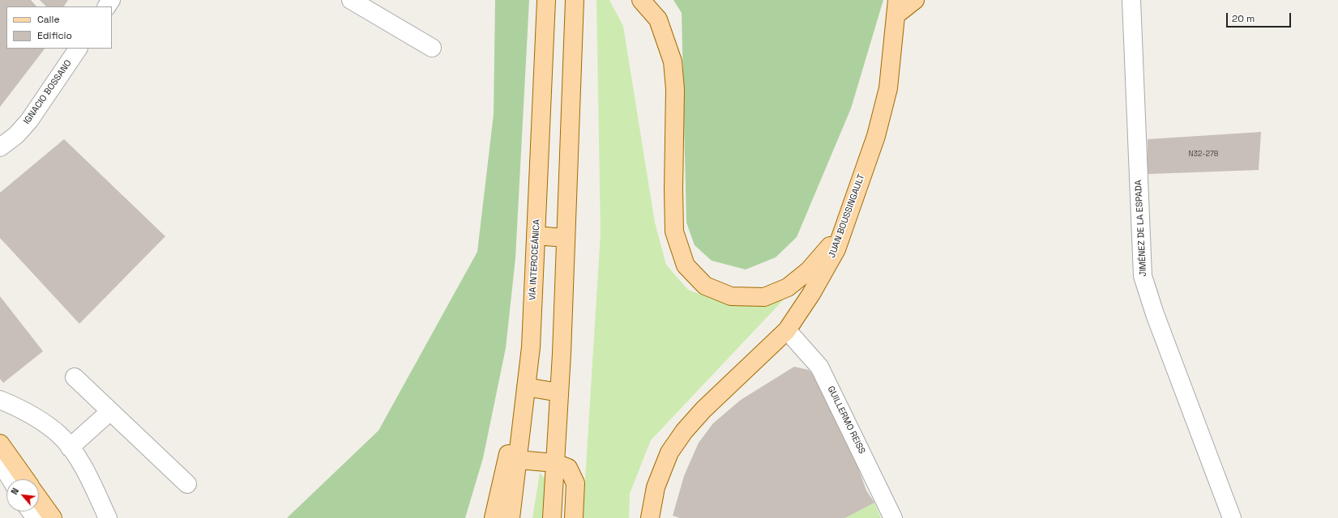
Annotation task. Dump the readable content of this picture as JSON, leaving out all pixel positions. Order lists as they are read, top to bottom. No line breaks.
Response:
{"streets":{"main road":["JUAN BOUSSINGAULT","VÍA INTEROCEÁNICA"],"street":["IGNACIO BOSSANO","JIMÉNEZ DE LA ESPADA","GUILLERMO REISS"]},"crossings":[["JUAN BOUSSINGAULT","GUILLERMO REISS"]],"house_numbers":["N32-278"],"legend":["Calle","Edificio"],"scale_bar":"20 m","north":"top left"}
